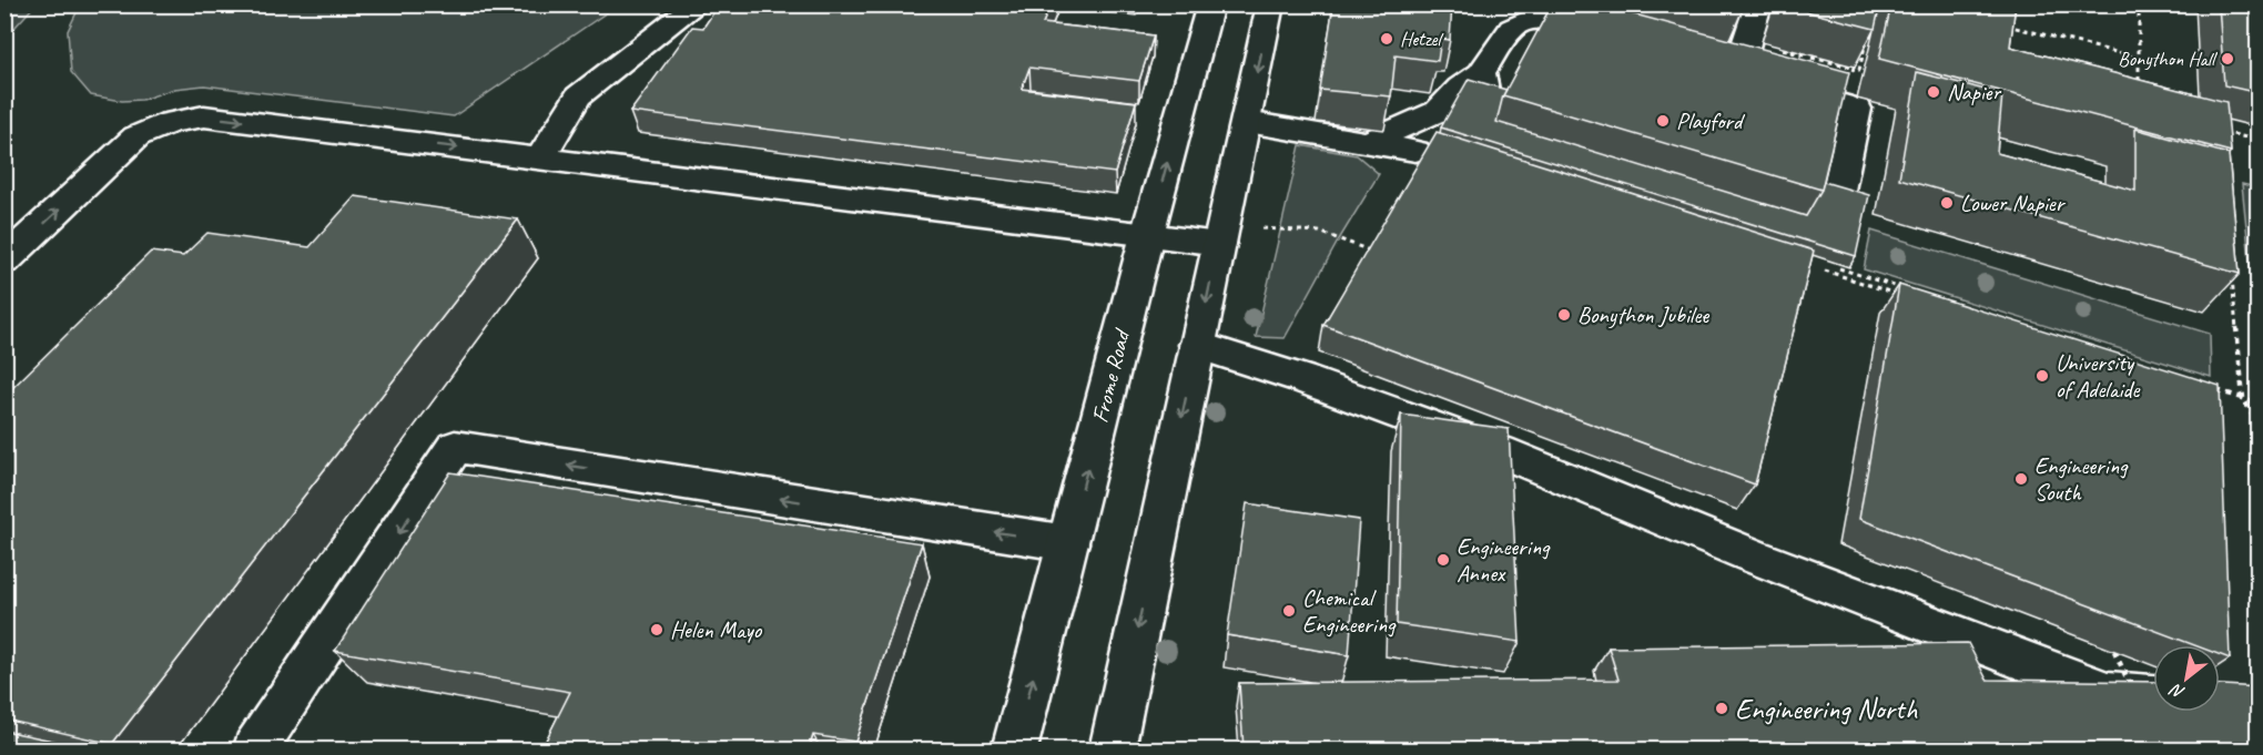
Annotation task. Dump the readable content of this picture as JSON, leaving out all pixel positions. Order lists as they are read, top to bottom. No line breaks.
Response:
{"streets":{"main road":["Frome Road"]},"places":["Hetzel","Bonython Hall","Napier","Playford","Lower Napier","Bonython Jubilee","University of Adelaide","Engineering South","Engineering Annex","Chemical Engineering","Helen Mayo","Engineering North"],"north":"bottom left"}
